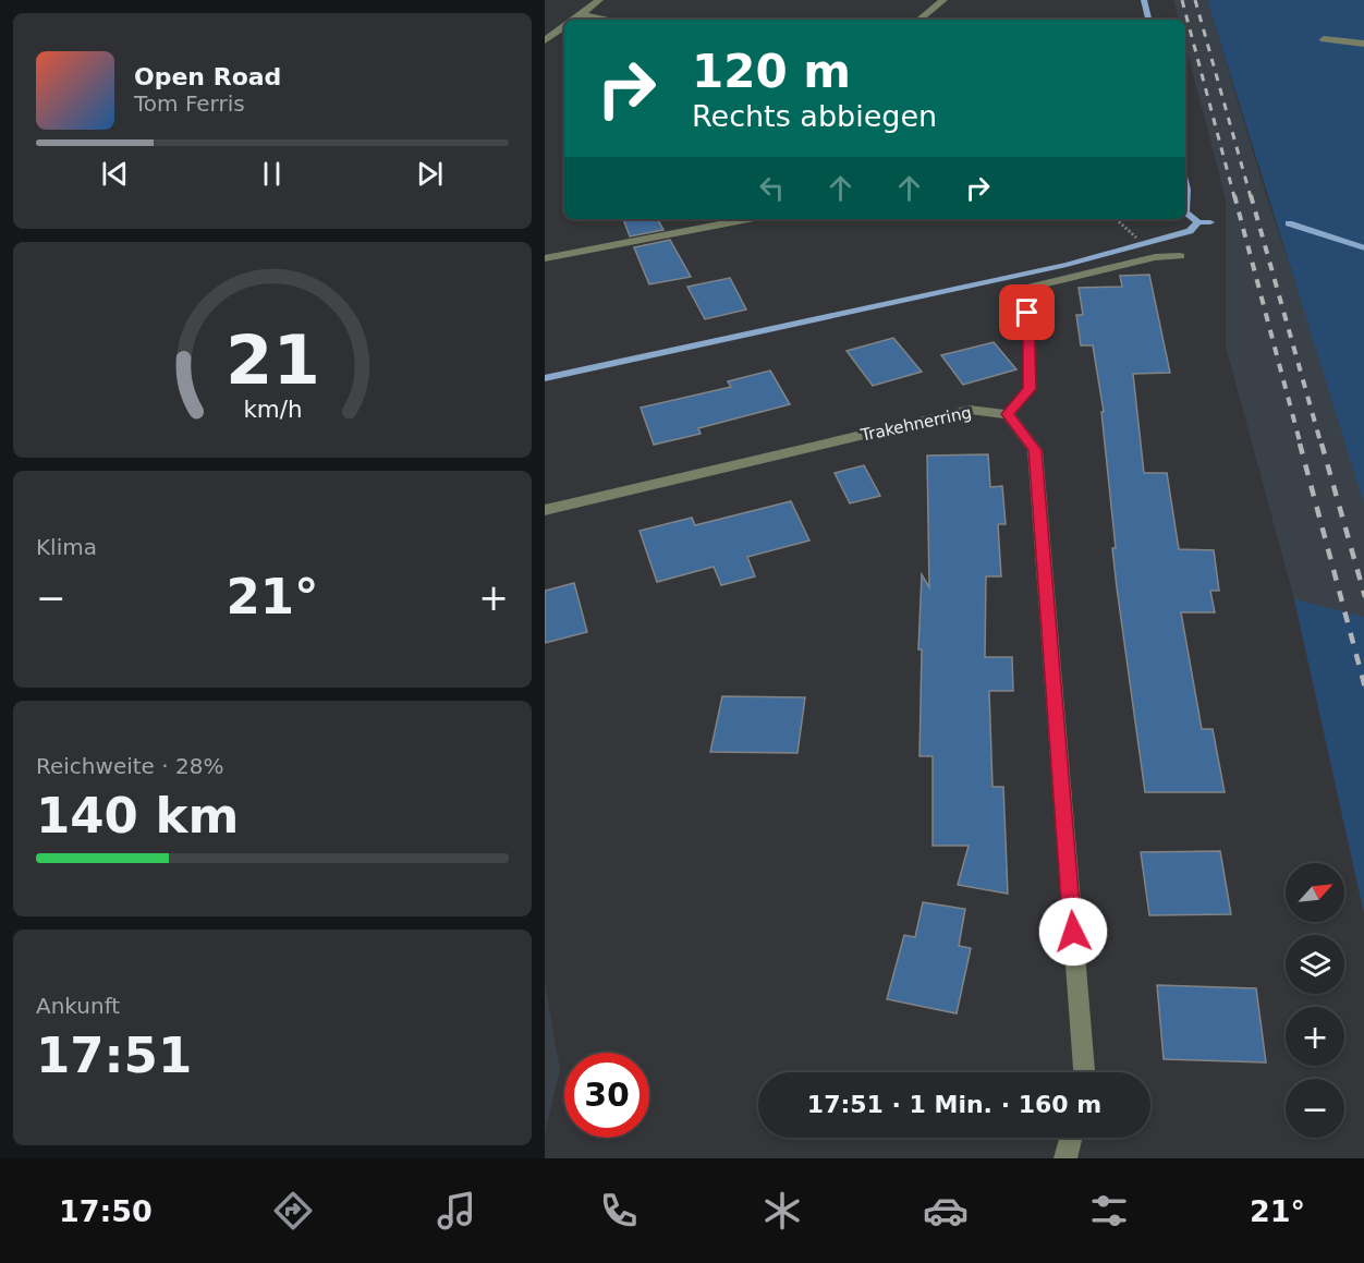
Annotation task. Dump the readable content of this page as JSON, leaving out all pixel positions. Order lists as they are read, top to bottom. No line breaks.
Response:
{"streets":{"street":["Trakehnerring"]},"north":"top right","page":{"turn":["120 m","Rechts abbiegen"],"song":["Open Road","Tom Ferris"],"tile":["Klima",["Reichweite · 28%","140 km"],["Ankunft","17:51"]],"heat":["−","21°","+"],"map_buttons":["+","−"],"limit":"30","trip":"17:51 · 1 Min. · 160 m","tabs":["17:50","21°"],"gauge":["21","km/h"]}}
